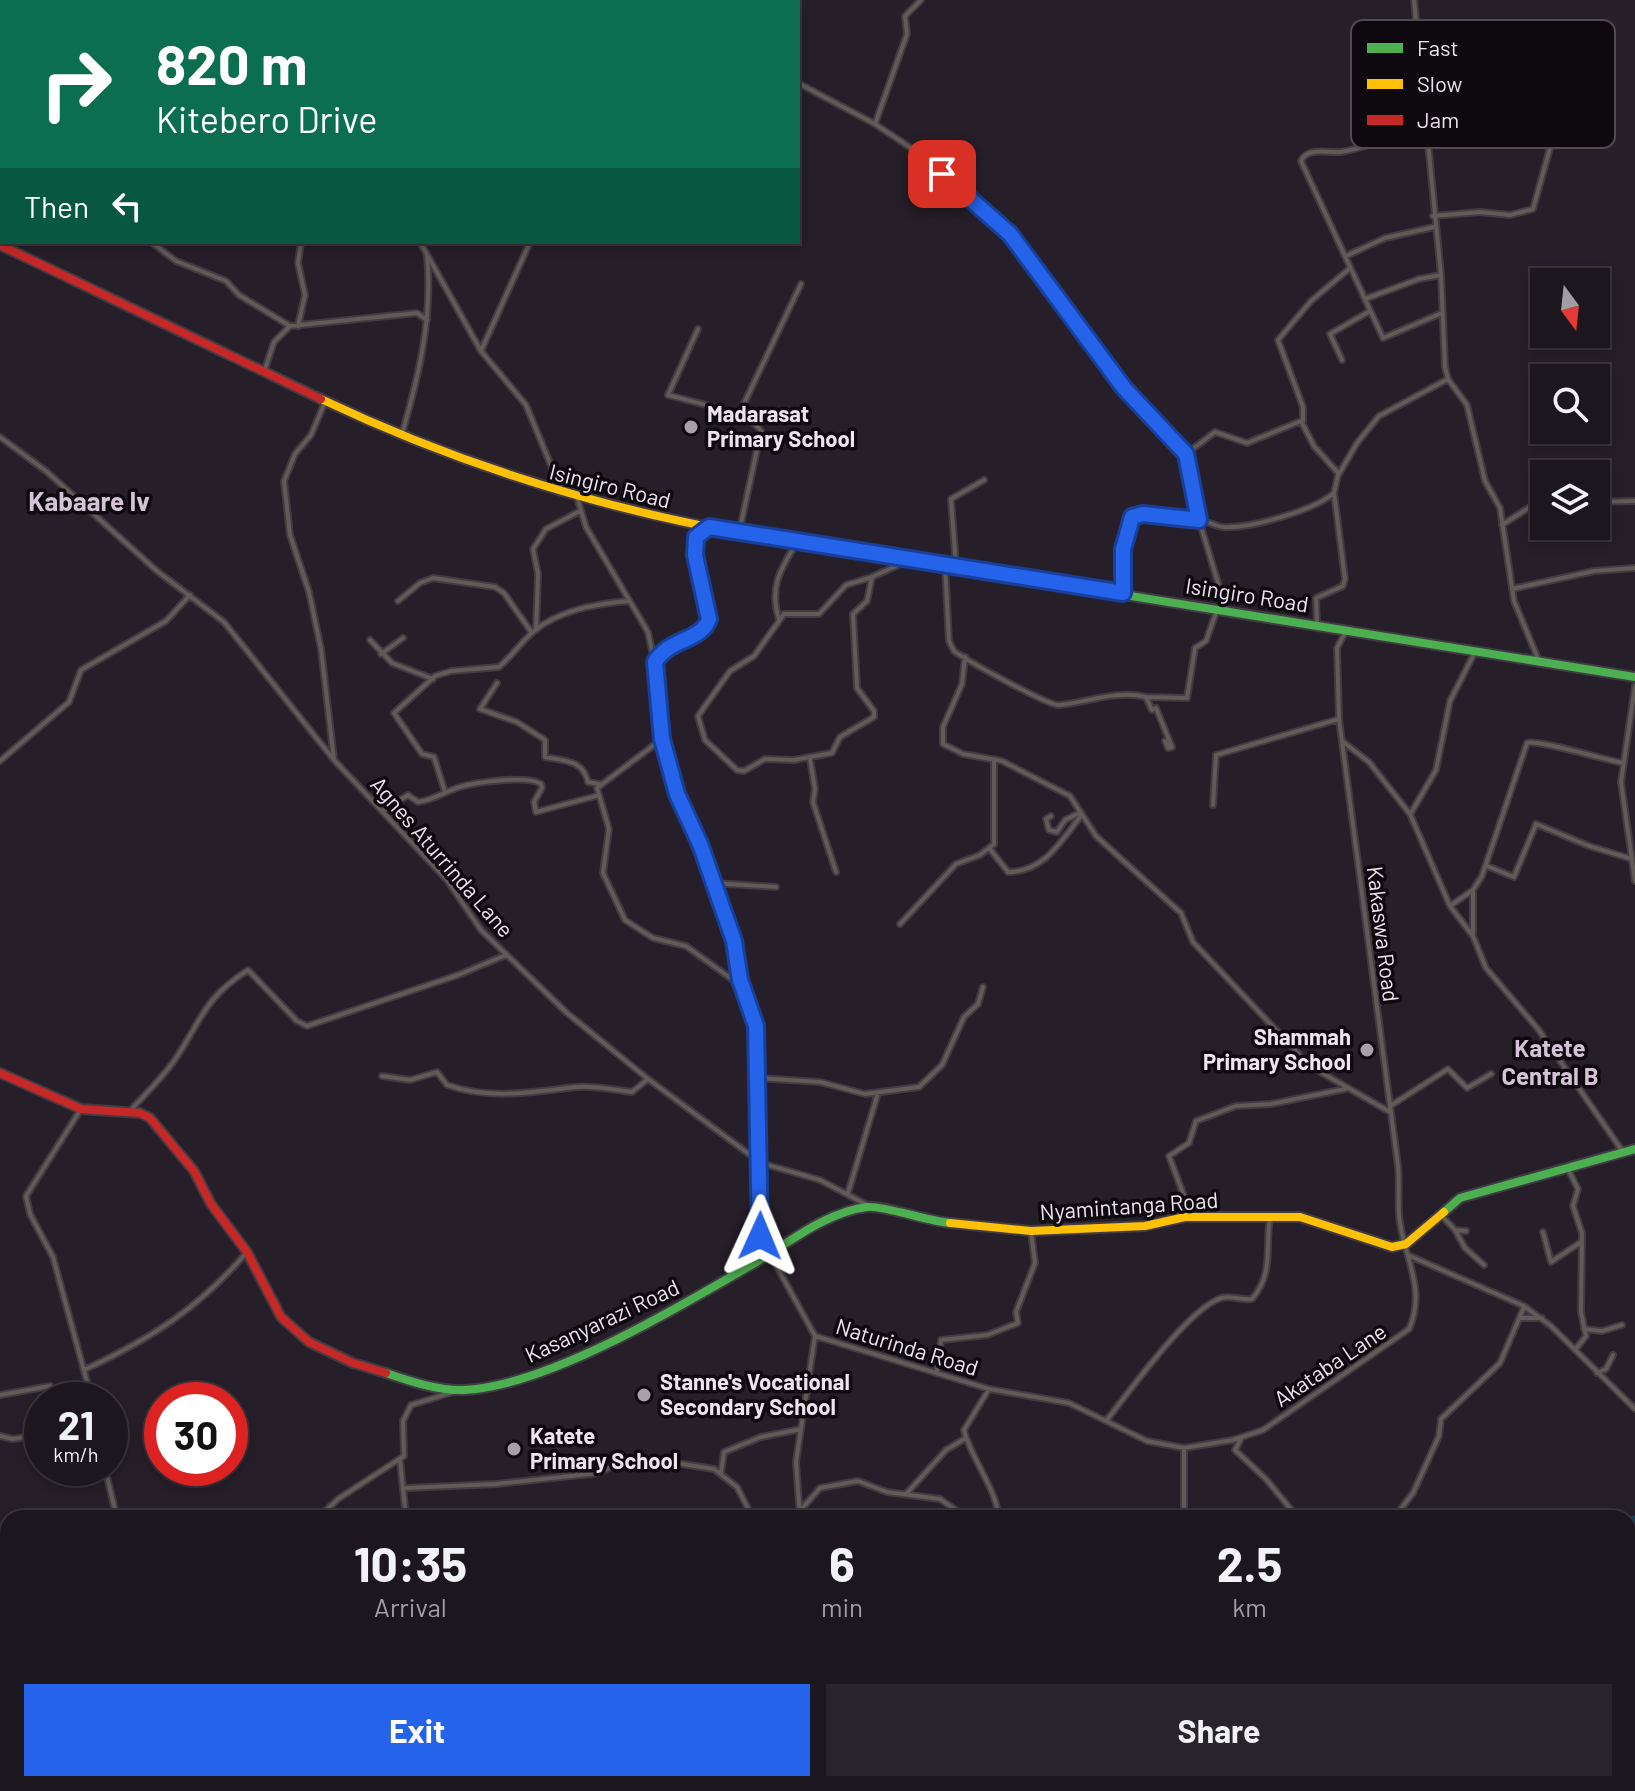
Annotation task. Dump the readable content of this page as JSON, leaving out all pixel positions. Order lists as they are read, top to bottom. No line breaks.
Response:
{"streets":{"street":["Isingiro Road","Agnes Aturrinda Lane","Kakaswa Road","Nyamintanga Road","Kasanyarazi Road","Naturinda Road","Akataba Lane"]},"crossings":[["Isingiro Road","Kakaswa Road"],["Agnes Aturrinda Lane","Nyamintanga Road"],["Kakaswa Road","Nyamintanga Road"],["Kakaswa Road","Akataba Lane"],["Nyamintanga Road","Akataba Lane"],["Naturinda Road","Akataba Lane"]],"districts":["Kabaare Iv","Katete Central B"],"places":["Madarasat Primary School","Shammah Primary School","Stanne's Vocational Secondary School","Katete Primary School"],"legend":["Fast","Slow","Jam"],"north":"bottom","page":{"turn":["820 m","Kitebero Drive"],"then":"Then","speed":"21 km/h","limit":"30","eta":["10:35","Arrival","6","min","2.5","km"],"buttons":["Exit","Share"]}}
